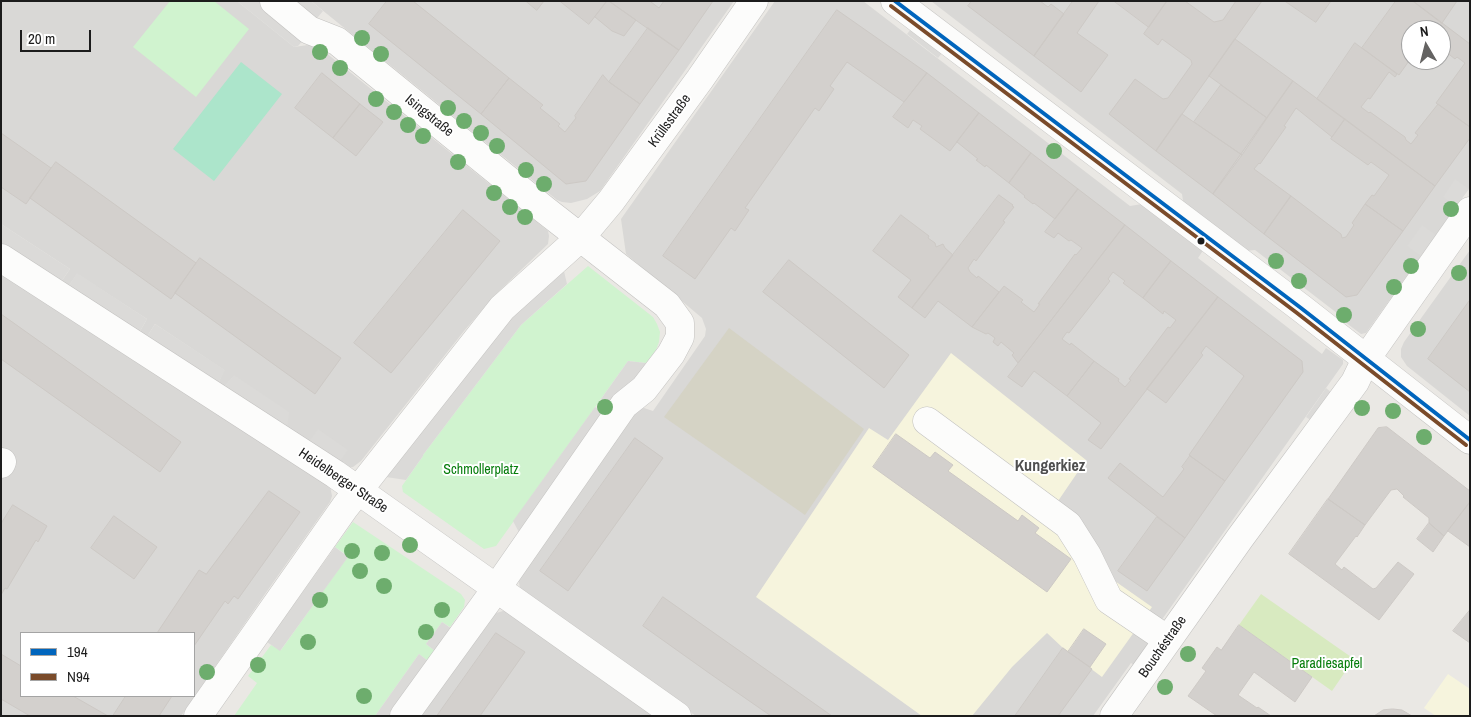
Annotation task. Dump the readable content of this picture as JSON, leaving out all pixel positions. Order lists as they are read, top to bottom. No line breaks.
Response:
{"streets":{"street":["Isingstraße","Krüllsstraße","Heidelberger Straße","Bouchéstraße"]},"crossings":[["Isingstraße","Krüllsstraße"]],"districts":["Kungerkiez"],"parks":["Schmollerplatz","Paradiesapfel"],"lines":["transit line 194","transit line N94"],"legend":["194","N94"],"scale_bar":"20 m","north":"top"}
